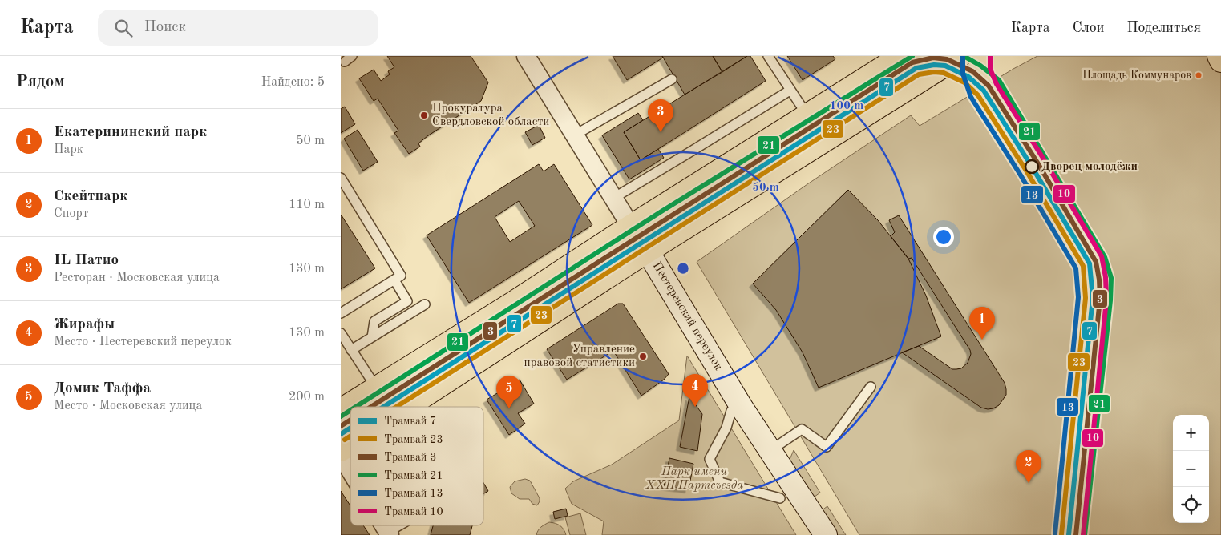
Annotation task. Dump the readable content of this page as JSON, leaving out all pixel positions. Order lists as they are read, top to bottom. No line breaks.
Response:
{"streets":{"main road":["Пестеревский переулок"]},"parks":["Парк имени XXII Партсъезда"],"places":["Площадь Коммунаров","Прокуратура Свердловской области","Дворец молодёжи","Управление правовой статистики"],"lines":["tram line 21","tram line 13","tram line 10","tram line 3","tram line 7","tram line 23"],"legend":["Трамвай 7","Трамвай 23","Трамвай 3","Трамвай 21","Трамвай 13","Трамвай 10"],"page":{"header":"Карта","search":"Поиск","nav":["Карта","Слои","Поделиться"],"heading":["Рядом","Найдено: 5"],"pins":["3","1","4","5","2"],"list":[{"mark":"1","name":"Екатерининский парк","note":"Парк","value":"50 m"},{"mark":"2","name":"Скейтпарк","note":"Спорт","value":"110 m"},{"mark":"3","name":"IL Патио","note":"Ресторан · Московская улица","value":"130 m"},{"mark":"4","name":"Жирафы","note":"Место · Пестеревский переулок","value":"130 m"},{"mark":"5","name":"Домик Таффа","note":"Место · Московская улица","value":"200 m"}],"map_buttons":["+","−"]},"rings":["100 m","50 m"]}
